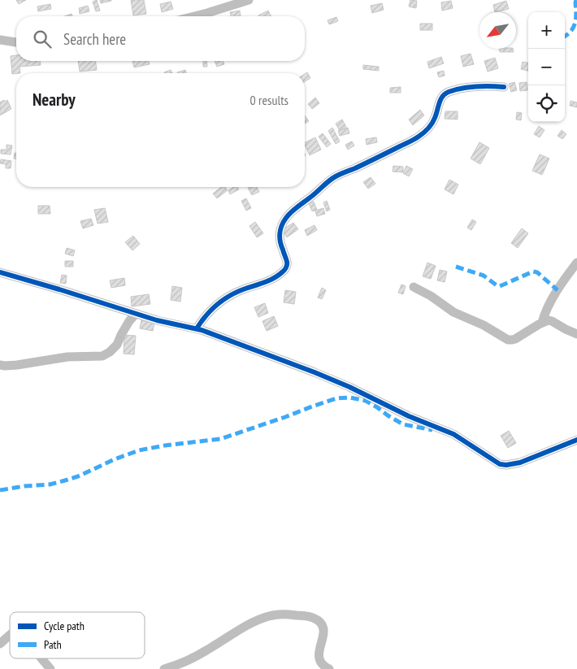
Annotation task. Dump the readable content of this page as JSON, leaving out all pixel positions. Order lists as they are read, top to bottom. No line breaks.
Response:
{"legend":["Cycle path","Path"],"north":"bottom left","page":{"map_buttons":["+","−"],"search":"Search here","heading":["Nearby","0 results"]}}
